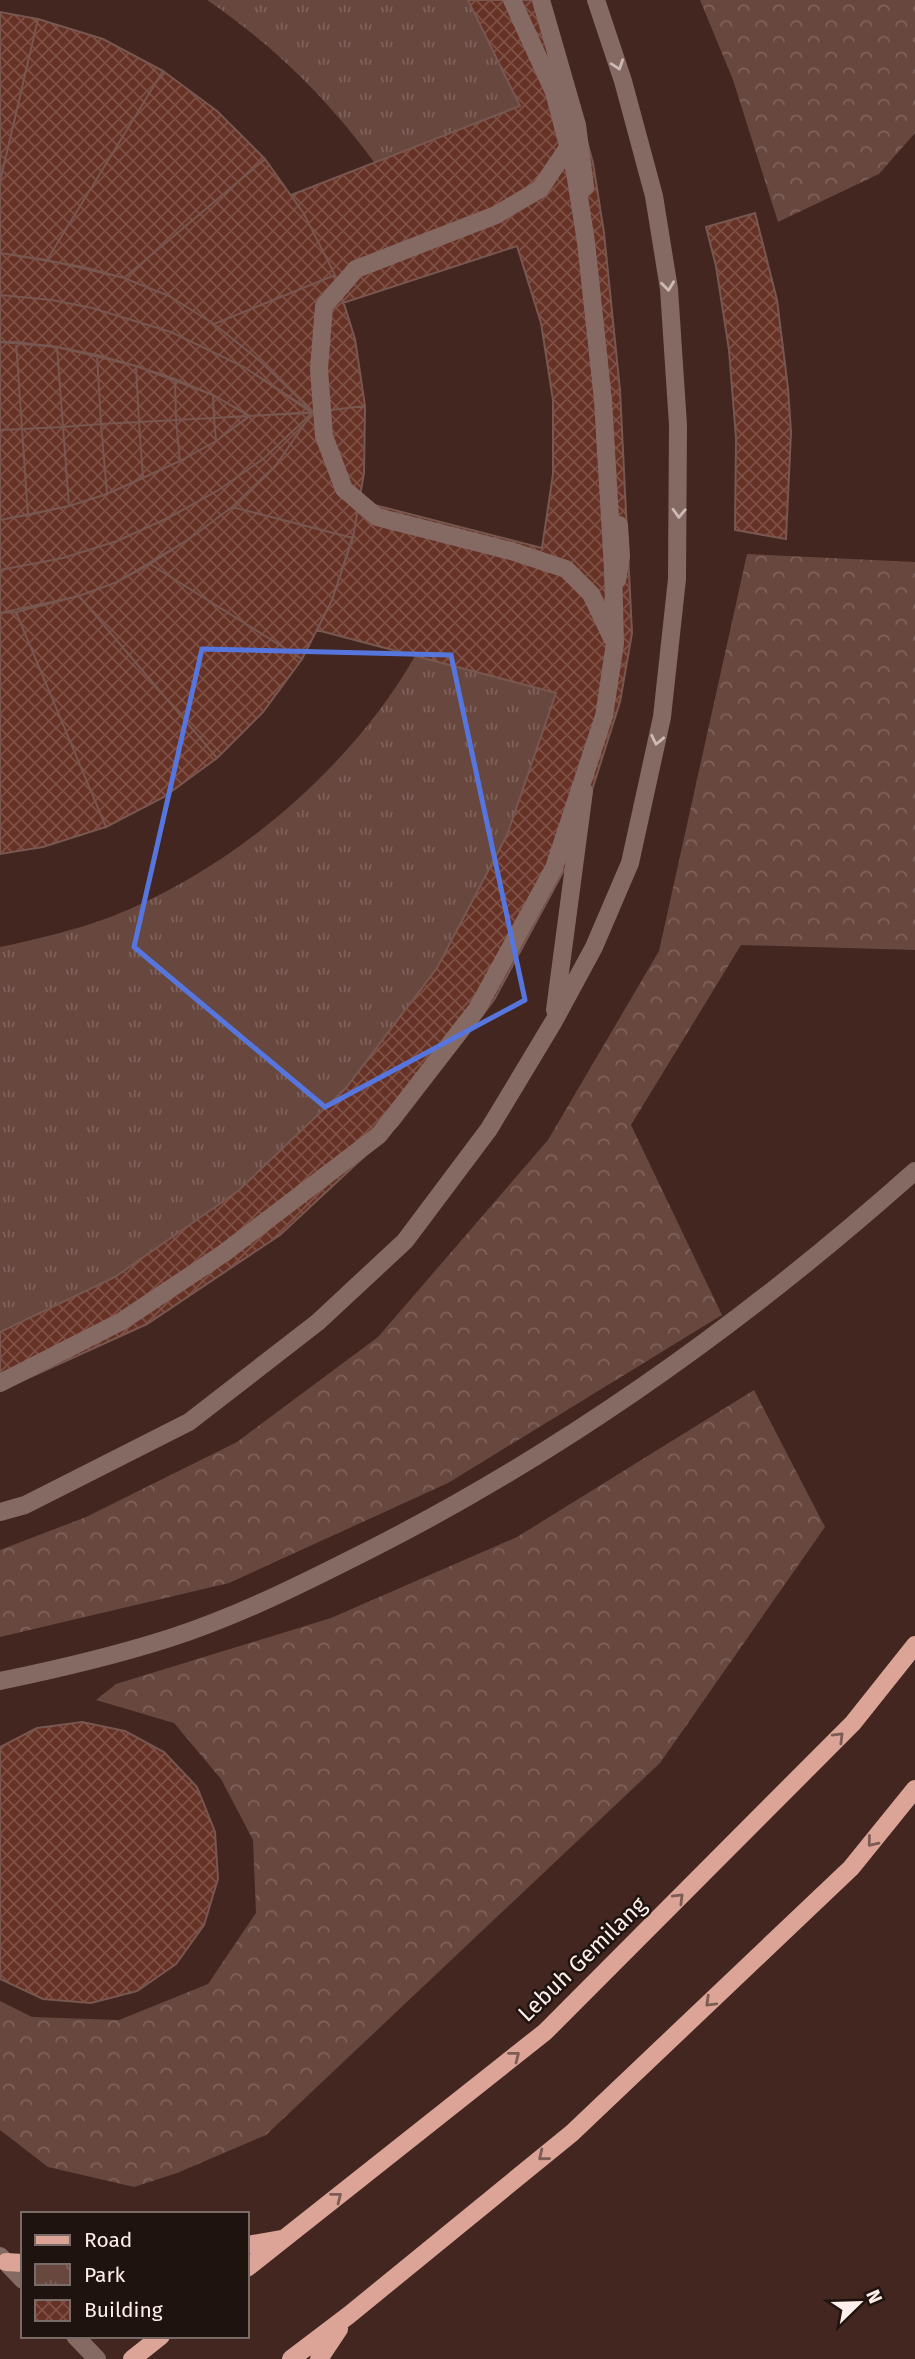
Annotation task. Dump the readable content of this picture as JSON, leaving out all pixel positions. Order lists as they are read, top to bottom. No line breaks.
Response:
{"streets":{"main road":["Lebuh Gemilang"]},"legend":["Road","Park","Building"],"north":"top right"}
